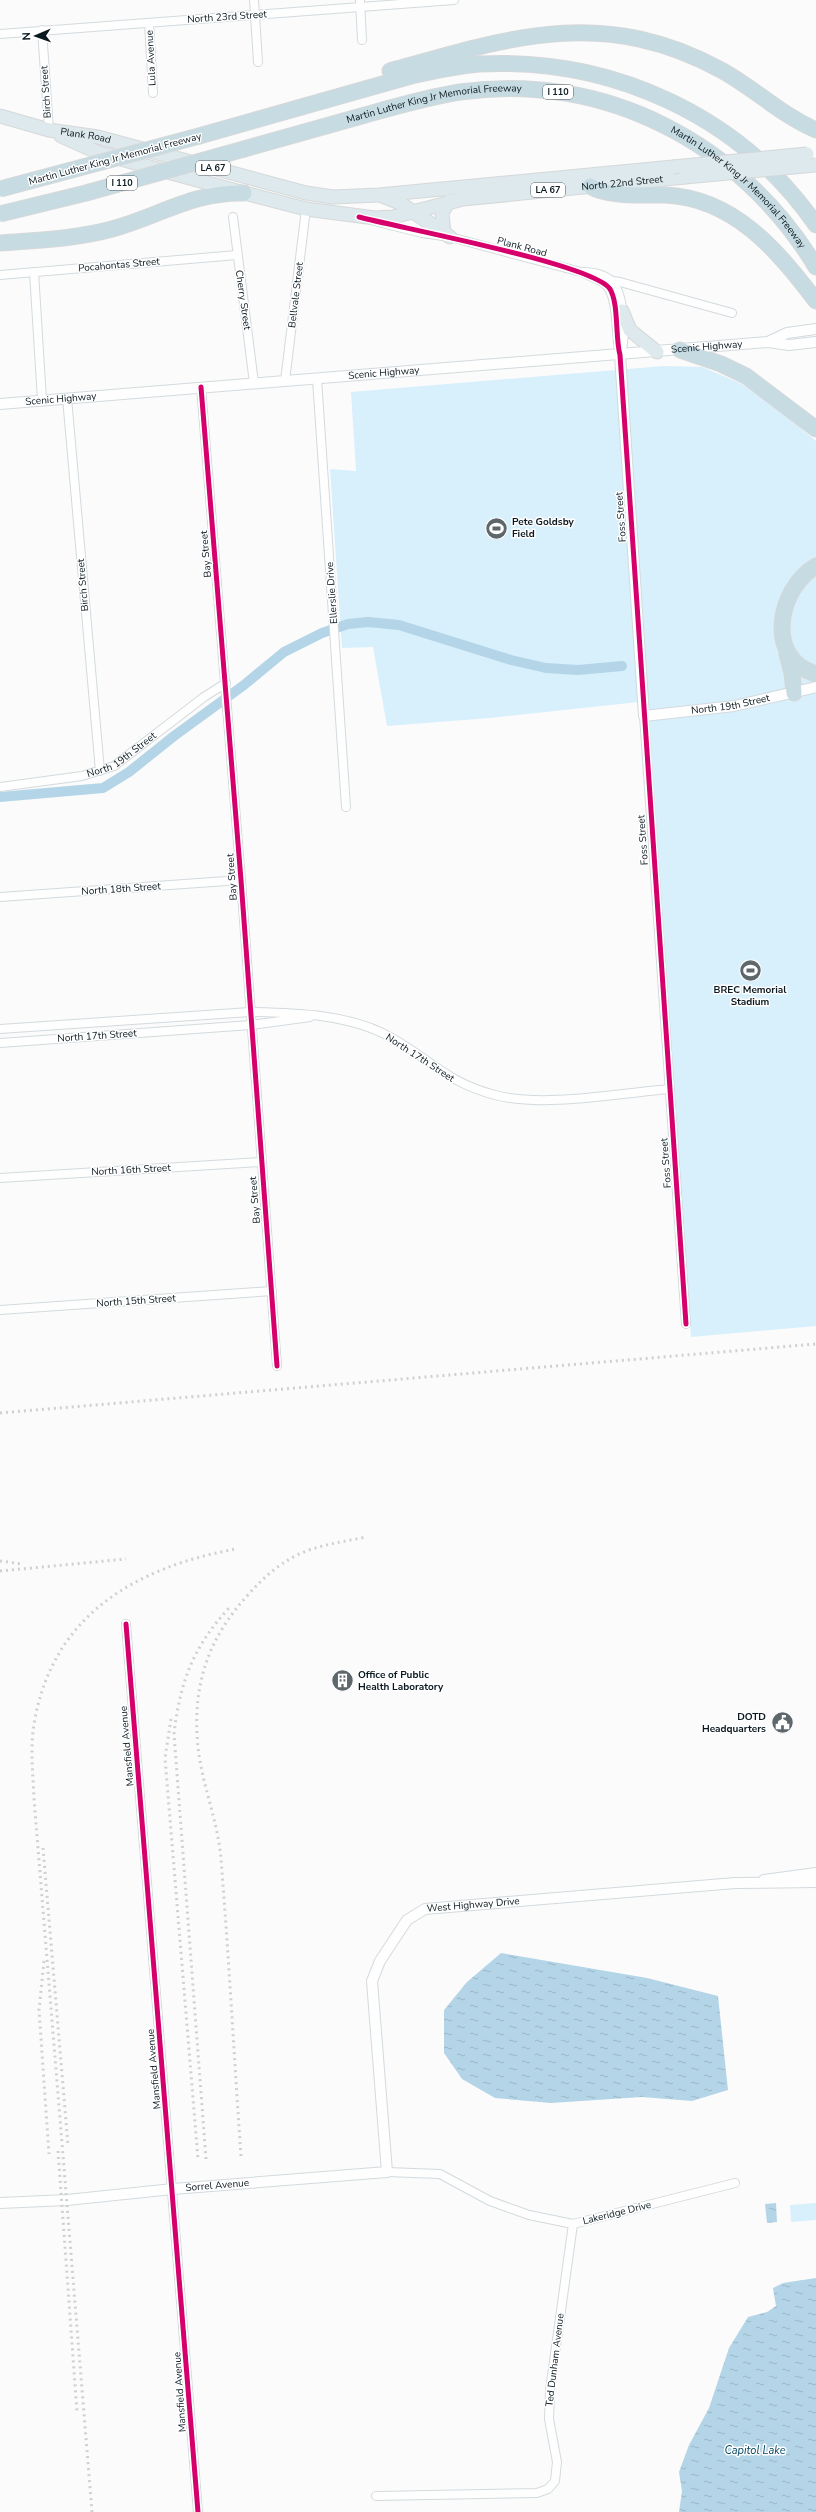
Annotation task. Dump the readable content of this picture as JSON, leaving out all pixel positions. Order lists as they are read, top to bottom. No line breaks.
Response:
{"streets":{"highway":["I 110","Martin Luther King Jr Memorial Freeway"],"main road":["Plank Road","LA 67","North 22nd Street"],"street":["North 23rd Street","Lula Avenue","Birch Street","Pocahontas Street","Bellvale Street","Cherry Street","Scenic Highway","Foss Street","Bay Street","Ellerslie Drive","North 19th Street","North 18th Street","North 17th Street","North 16th Street","North 15th Street","Mansfield Avenue","West Highway Drive","Sorrel Avenue","Lakeridge Drive","Ted Dunham Avenue"]},"crossings":[["North 23rd Street","Lula Avenue"],["North 23rd Street","Birch Street"],["Birch Street","Plank Road"],["Birch Street","Scenic Highway"],["Birch Street","North 19th Street"],["Plank Road","North 22nd Street"],["Plank Road","Bellvale Street"],["Plank Road","Scenic Highway"],["Plank Road","Foss Street"],["Pocahontas Street","Cherry Street"],["Bellvale Street","Scenic Highway"],["Cherry Street","Scenic Highway"],["Scenic Highway","Foss Street"],["Scenic Highway","Bay Street"],["Scenic Highway","Ellerslie Drive"],["Foss Street","North 19th Street"],["Foss Street","North 17th Street"],["Bay Street","North 19th Street"],["Bay Street","North 18th Street"],["Bay Street","North 17th Street"],["Bay Street","North 16th Street"],["Bay Street","North 15th Street"],["Mansfield Avenue","Sorrel Avenue"],["West Highway Drive","Sorrel Avenue"],["West Highway Drive","Lakeridge Drive"],["Sorrel Avenue","Lakeridge Drive"],["Lakeridge Drive","Ted Dunham Avenue"]],"water":["Capitol Lake"],"places":{"sports":["Pete Goldsby Field","BREC Memorial Stadium"],"building":["Office of Public Health Laboratory"],"public building":["DOTD Headquarters"]},"north":"left"}
